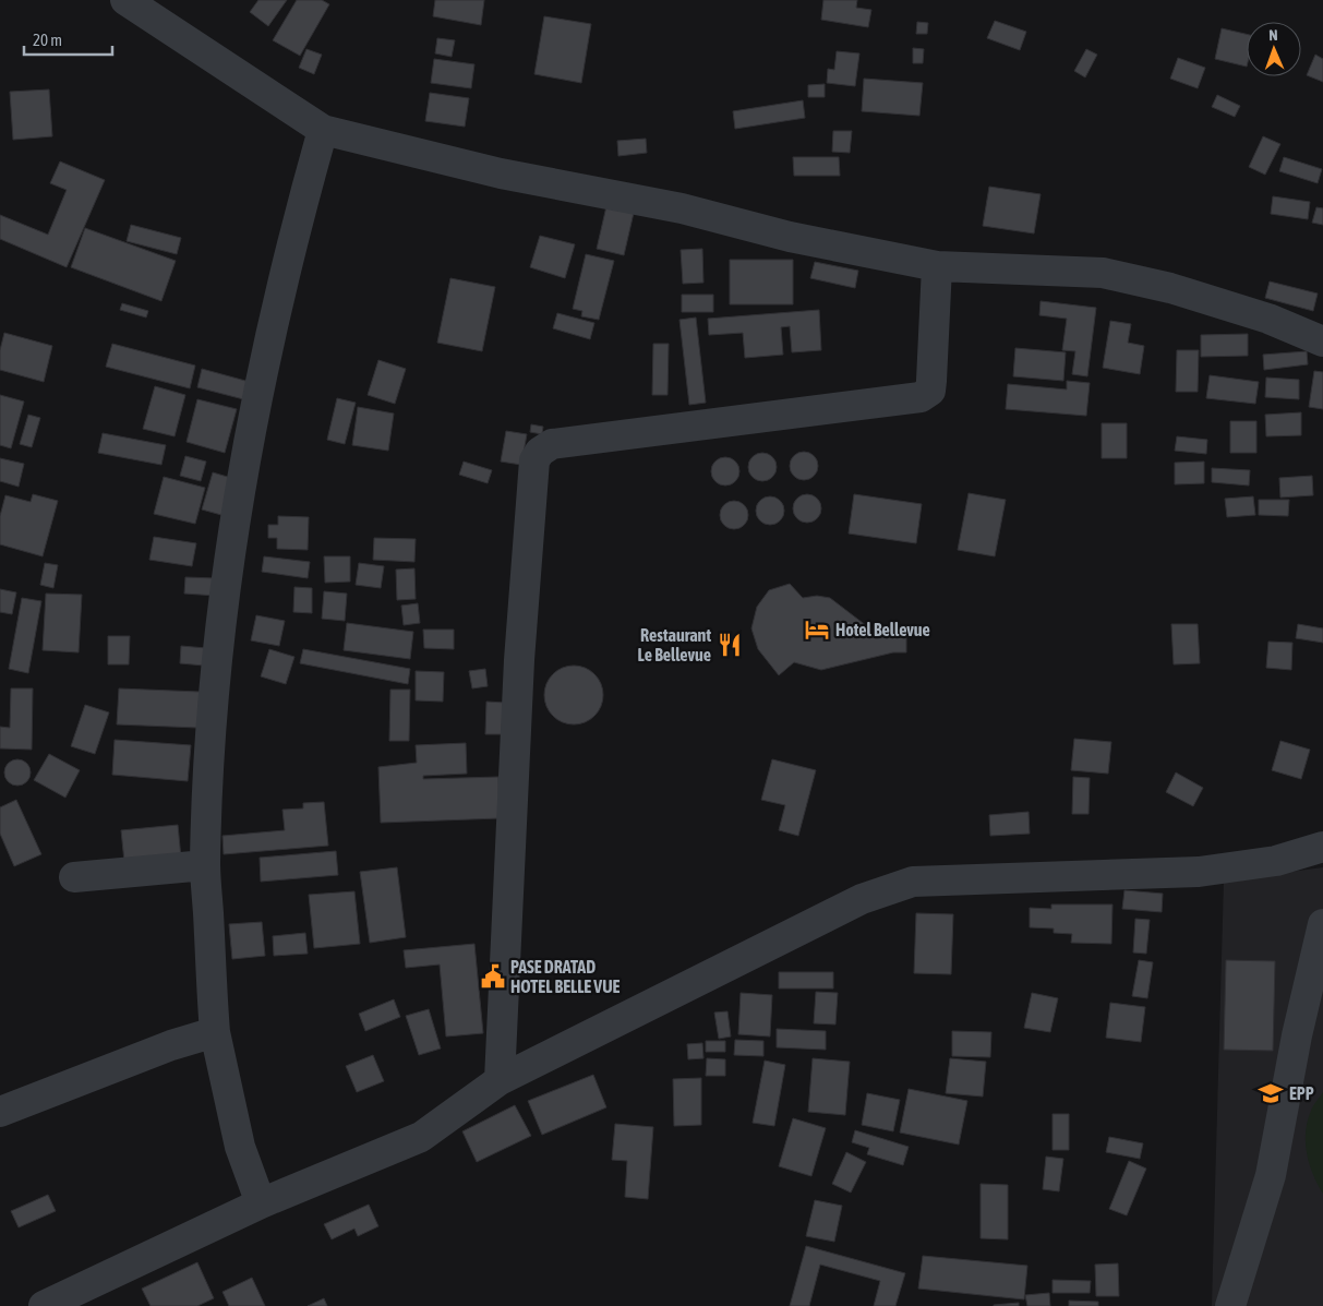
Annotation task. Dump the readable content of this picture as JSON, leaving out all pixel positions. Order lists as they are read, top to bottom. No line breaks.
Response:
{"places":{"hotel":["Hotel Bellevue"],"restaurant":["Restaurant Le Bellevue"],"public building":["PASE DRATAD HOTEL BELLE VUE"],"school or university":["EPP"]},"scale_bar":"20 m","north":"top"}
